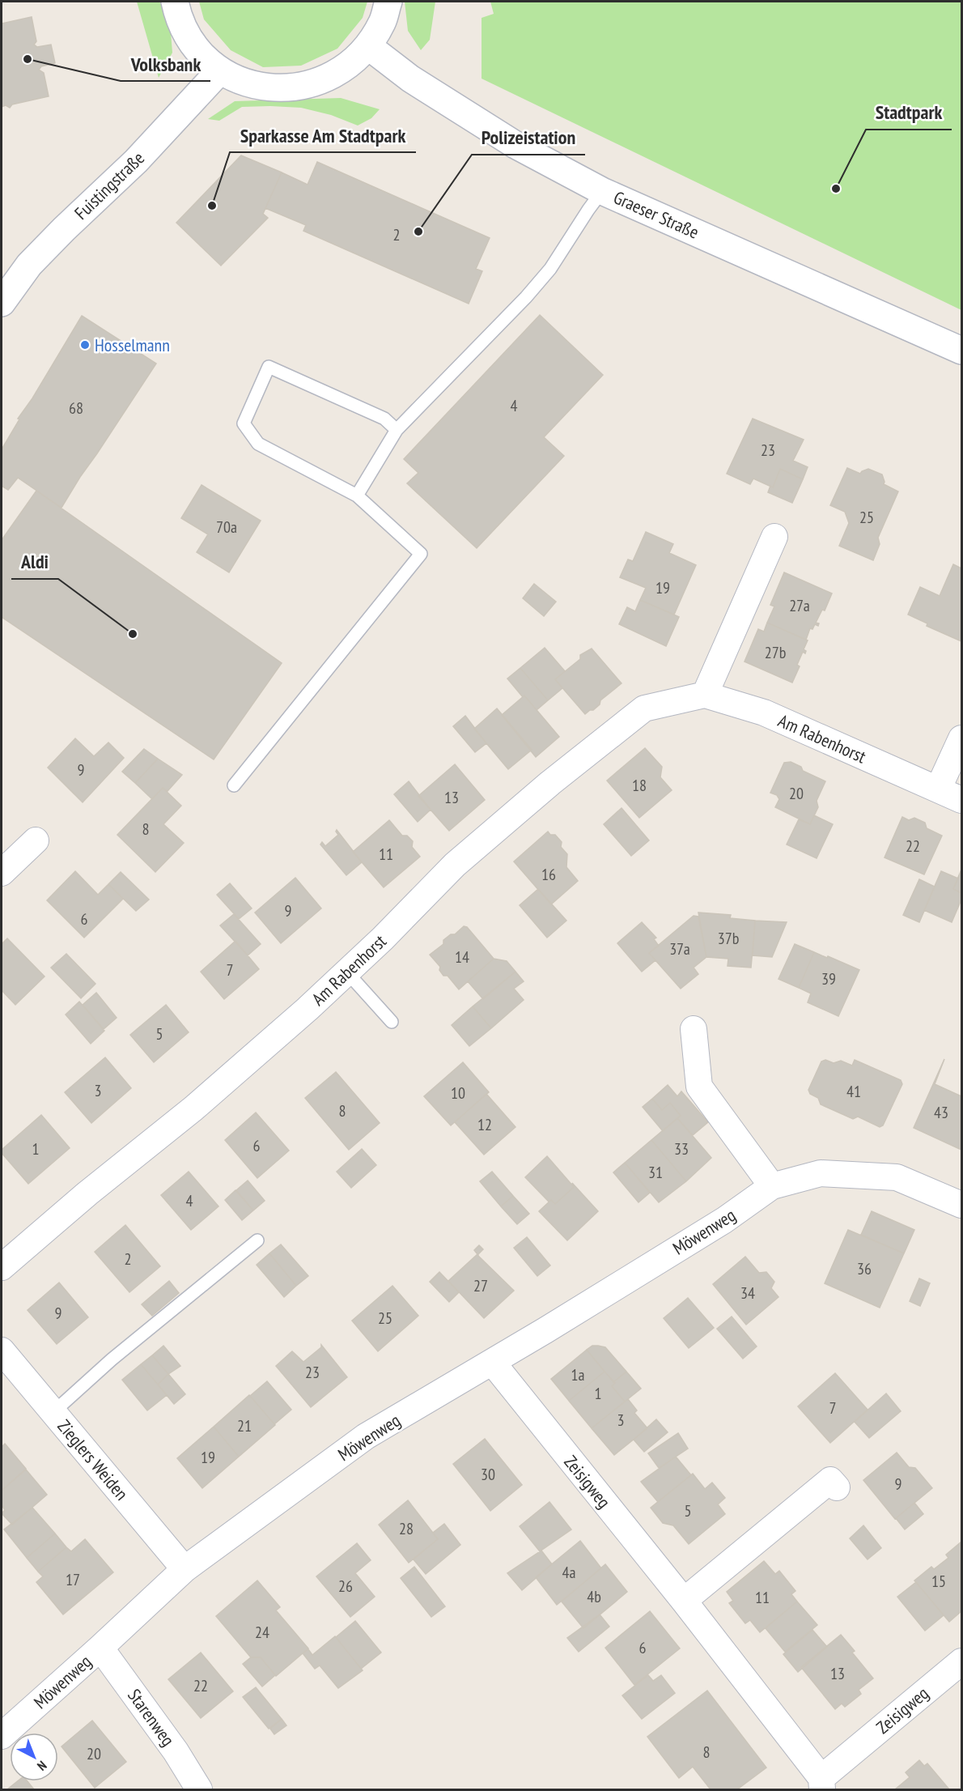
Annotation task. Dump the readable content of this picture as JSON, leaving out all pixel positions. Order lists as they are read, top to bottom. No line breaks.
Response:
{"streets":{"main road":["Fuistingstraße","Graeser Straße"],"street":["Am Rabenhorst","Möwenweg","Zieglers Weiden","Zeisigweg","Starenweg"]},"crossings":[["Möwenweg","Zieglers Weiden"],["Möwenweg","Zeisigweg"],["Möwenweg","Starenweg"]],"places":["Volksbank","Stadtpark","Sparkasse Am Stadtpark","Polizeistation","Hosselmann","Aldi"],"house_numbers":["2","4","68","23","25","70a","19","27a","27b","9","18","20","13","8","22","11","16","9","6","37b","37a","14","7","39","5","3","41","10","8","43","12","6","1","33","31","4","2","36","27","34","9","25","23","1a","1","7","3","21","19","30","9","5","28","4a","17","15","26","4b","11","24","6","13","22","8","20"],"north":"bottom right"}
